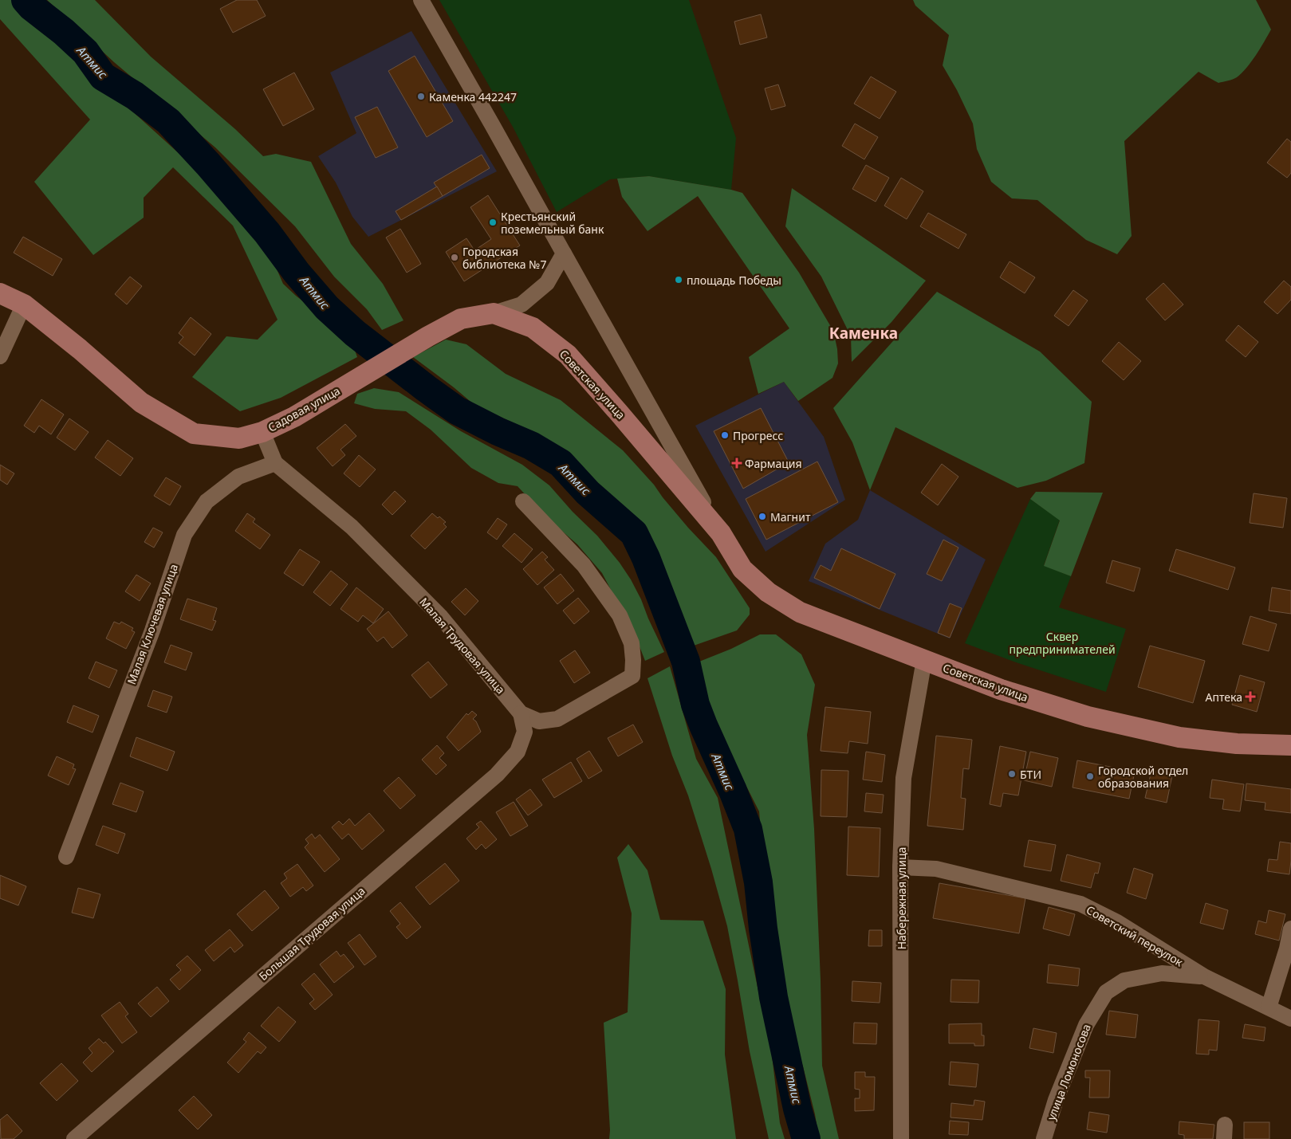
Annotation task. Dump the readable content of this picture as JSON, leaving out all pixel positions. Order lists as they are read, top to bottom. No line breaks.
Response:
{"streets":{"main road":["Советская улица","Садовая улица"],"street":["Малая Ключевая улица","Малая Трудовая улица","Набережная улица","Большая Трудовая улица","Советский переулок","улица Ломоносова"]},"crossings":[["Советская улица","Садовая улица"],["Советская улица","Набережная улица"],["Малая Ключевая улица","Малая Трудовая улица"],["Малая Трудовая улица","Большая Трудовая улица"],["Набережная улица","Советский переулок"],["Советский переулок","улица Ломоносова"]],"districts":["Каменка"],"water":["Атмис"],"parks":["Сквер предпринимателей"],"places":{"other":["Каменка 442247","Крестьянский поземельный банк","Городская библиотека №7","площадь Победы","Прогресс","Магнит","БТИ","Городской отдел образования"],"health":["Фармация","Аптека"]}}
